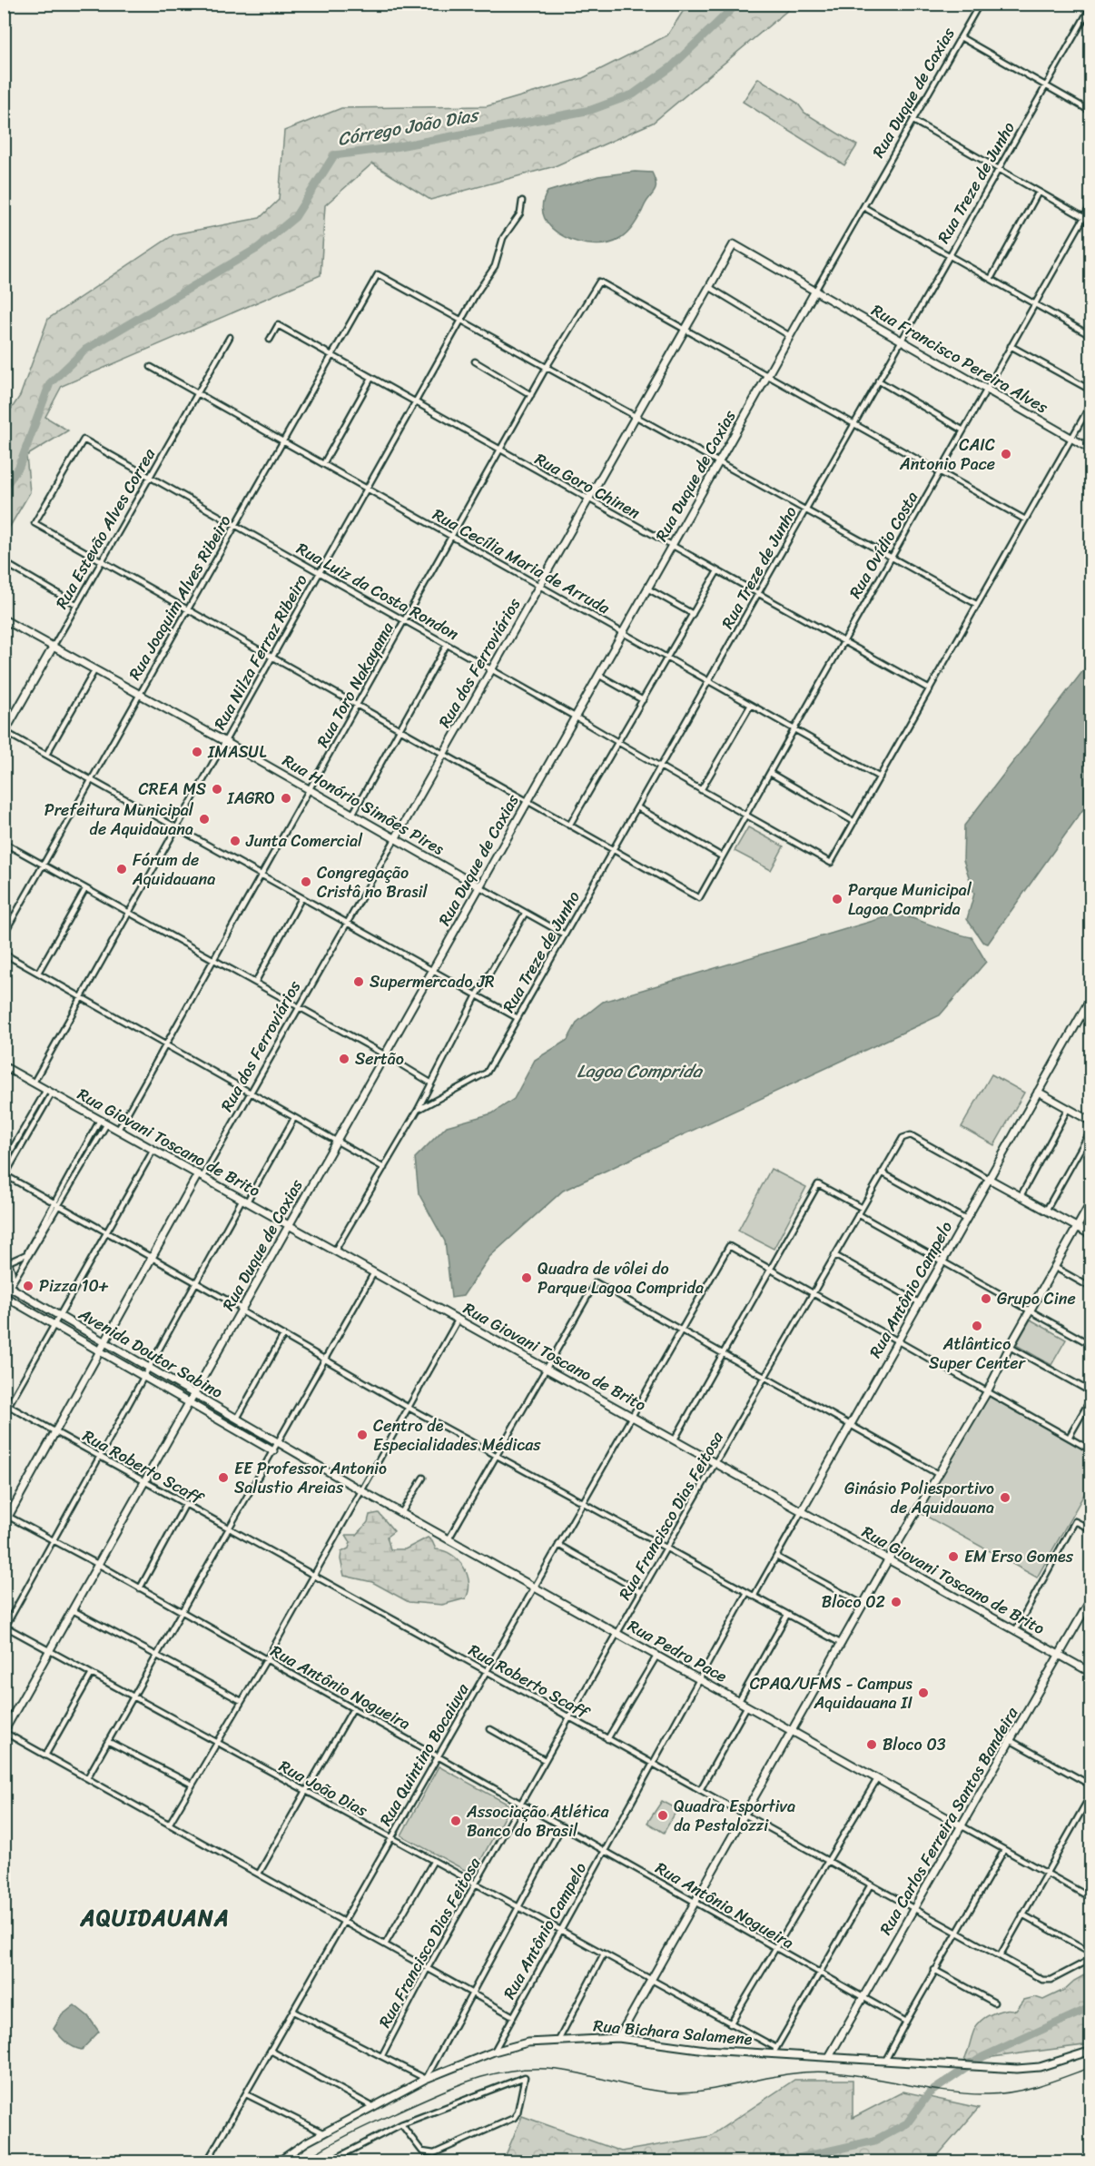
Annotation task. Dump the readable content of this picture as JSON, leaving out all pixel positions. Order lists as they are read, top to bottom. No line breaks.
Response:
{"streets":{"main road":["Rua Duque de Caxias","Rua Francisco Pereira Alves","Rua Estevão Alves Correa","Rua dos Ferroviários","Rua Honório Simões Pires","Rua Giovani Toscano de Brito","Rua Antônio Campelo","Avenida Doutor Sabino","Rua Pedro Pace","Rua Carlos Ferreira Santos Bandeira","Rua Bichara Salamene"],"street":["Rua Treze de Junho","Rua Goro Chinen","Rua Ovídio Costa","Rua Cecília Maria de Arruda","Rua Luiz da Costa Rondon","Rua Joaquim Alves Ribeiro","Rua Nilza Ferraz Ribeiro","Rua Toro Nakayama","Rua Roberto Scaff","Rua Francisco Dias Feitosa","Rua Antônio Nogueira","Rua Quintino Bocaiuva","Rua João Dias"]},"crossings":[["Rua Duque de Caxias","Rua Francisco Pereira Alves"],["Rua Duque de Caxias","Rua Goro Chinen"],["Rua Duque de Caxias","Rua Cecília Maria de Arruda"],["Rua Duque de Caxias","Rua Luiz da Costa Rondon"],["Rua Duque de Caxias","Rua dos Ferroviários"],["Rua Duque de Caxias","Rua Honório Simões Pires"],["Rua Duque de Caxias","Rua Giovani Toscano de Brito"],["Rua Duque de Caxias","Avenida Doutor Sabino"],["Rua Duque de Caxias","Rua Roberto Scaff"],["Rua Duque de Caxias","Rua Antônio Nogueira"],["Rua Duque de Caxias","Rua João Dias"],["Rua Treze de Junho","Rua Francisco Pereira Alves"],["Rua Treze de Junho","Rua Goro Chinen"],["Rua Treze de Junho","Rua Ovídio Costa"],["Rua Treze de Junho","Rua Cecília Maria de Arruda"],["Rua Treze de Junho","Rua Luiz da Costa Rondon"],["Rua Treze de Junho","Rua Honório Simões Pires"],["Rua Francisco Pereira Alves","Rua Ovídio Costa"],["Rua Francisco Pereira Alves","Rua dos Ferroviários"],["Rua Goro Chinen","Rua Ovídio Costa"],["Rua Goro Chinen","Rua Joaquim Alves Ribeiro"],["Rua Goro Chinen","Rua Nilza Ferraz Ribeiro"],["Rua Goro Chinen","Rua dos Ferroviários"],["Rua Goro Chinen","Rua Toro Nakayama"],["Rua Estevão Alves Correa","Rua Cecília Maria de Arruda"],["Rua Estevão Alves Correa","Rua Luiz da Costa Rondon"],["Rua Estevão Alves Correa","Rua Honório Simões Pires"],["Rua Ovídio Costa","Rua Cecília Maria de Arruda"],["Rua Ovídio Costa","Rua Luiz da Costa Rondon"],["Rua Cecília Maria de Arruda","Rua Joaquim Alves Ribeiro"],["Rua Cecília Maria de Arruda","Rua Nilza Ferraz Ribeiro"],["Rua Cecília Maria de Arruda","Rua dos Ferroviários"],["Rua Cecília Maria de Arruda","Rua Toro Nakayama"],["Rua Luiz da Costa Rondon","Rua Joaquim Alves Ribeiro"],["Rua Luiz da Costa Rondon","Rua Nilza Ferraz Ribeiro"],["Rua Luiz da Costa Rondon","Rua dos Ferroviários"],["Rua Luiz da Costa Rondon","Rua Toro Nakayama"],["Rua Joaquim Alves Ribeiro","Rua Nilza Ferraz Ribeiro"],["Rua Joaquim Alves Ribeiro","Rua Honório Simões Pires"],["Rua Nilza Ferraz Ribeiro","Rua Honório Simões Pires"],["Rua Nilza Ferraz Ribeiro","Rua Giovani Toscano de Brito"],["Rua dos Ferroviários","Rua Toro Nakayama"],["Rua dos Ferroviários","Rua Honório Simões Pires"],["Rua dos Ferroviários","Rua Giovani Toscano de Brito"],["Rua dos Ferroviários","Avenida Doutor Sabino"],["Rua dos Ferroviários","Rua Roberto Scaff"],["Rua dos Ferroviários","Rua Antônio Nogueira"],["Rua Toro Nakayama","Rua Honório Simões Pires"],["Rua Toro Nakayama","Rua Giovani Toscano de Brito"],["Rua Giovani Toscano de Brito","Rua Antônio Campelo"],["Rua Giovani Toscano de Brito","Rua Francisco Dias Feitosa"],["Rua Giovani Toscano de Brito","Rua Quintino Bocaiuva"],["Rua Giovani Toscano de Brito","Rua Carlos Ferreira Santos Bandeira"],["Rua Antônio Campelo","Rua Roberto Scaff"],["Rua Antônio Campelo","Rua Francisco Dias Feitosa"],["Rua Antônio Campelo","Rua Pedro Pace"],["Rua Antônio Campelo","Rua Antônio Nogueira"],["Rua Antônio Campelo","Rua João Dias"],["Rua Antônio Campelo","Rua Bichara Salamene"],["Avenida Doutor Sabino","Rua Pedro Pace"],["Rua Roberto Scaff","Rua Francisco Dias Feitosa"],["Rua Roberto Scaff","Rua Quintino Bocaiuva"],["Rua Roberto Scaff","Rua Carlos Ferreira Santos Bandeira"],["Rua Francisco Dias Feitosa","Rua Pedro Pace"],["Rua Francisco Dias Feitosa","Rua Antônio Nogueira"],["Rua Francisco Dias Feitosa","Rua João Dias"],["Rua Pedro Pace","Rua Quintino Bocaiuva"],["Rua Pedro Pace","Rua Carlos Ferreira Santos Bandeira"],["Rua Antônio Nogueira","Rua Quintino Bocaiuva"],["Rua Antônio Nogueira","Rua Carlos Ferreira Santos Bandeira"],["Rua Quintino Bocaiuva","Rua João Dias"],["Rua João Dias","Rua Bichara Salamene"],["Rua Carlos Ferreira Santos Bandeira","Rua Bichara Salamene"]],"districts":["AQUIDAUANA"],"water":["Córrego João Dias","Lagoa Comprida"],"places":["CAIC Antonio Pace","IMASUL","CREA MS","IAGRO","Prefeitura Municipal de Aquidauana","Junta Comercial","Fórum de Aquidauana","Congregação Cristâ no Brasil","Parque Municipal Lagoa Comprida","Supermercado JR","Sertão","Quadra de vôlei do Parque Lagoa Comprida","Pizza 10+","Grupo Cine","Atlântico Super Center","Centro de Especialidades Médicas","EE Professor Antonio Salustio Areias","Ginásio Poliesportivo de Aquidauana","EM Erso Gomes","Bloco 02","CPAQ/UFMS - Campus Aquidauana II","Bloco 03","Quadra Esportiva da Pestalozzi","Associação Atlética Banco do Brasil"]}
